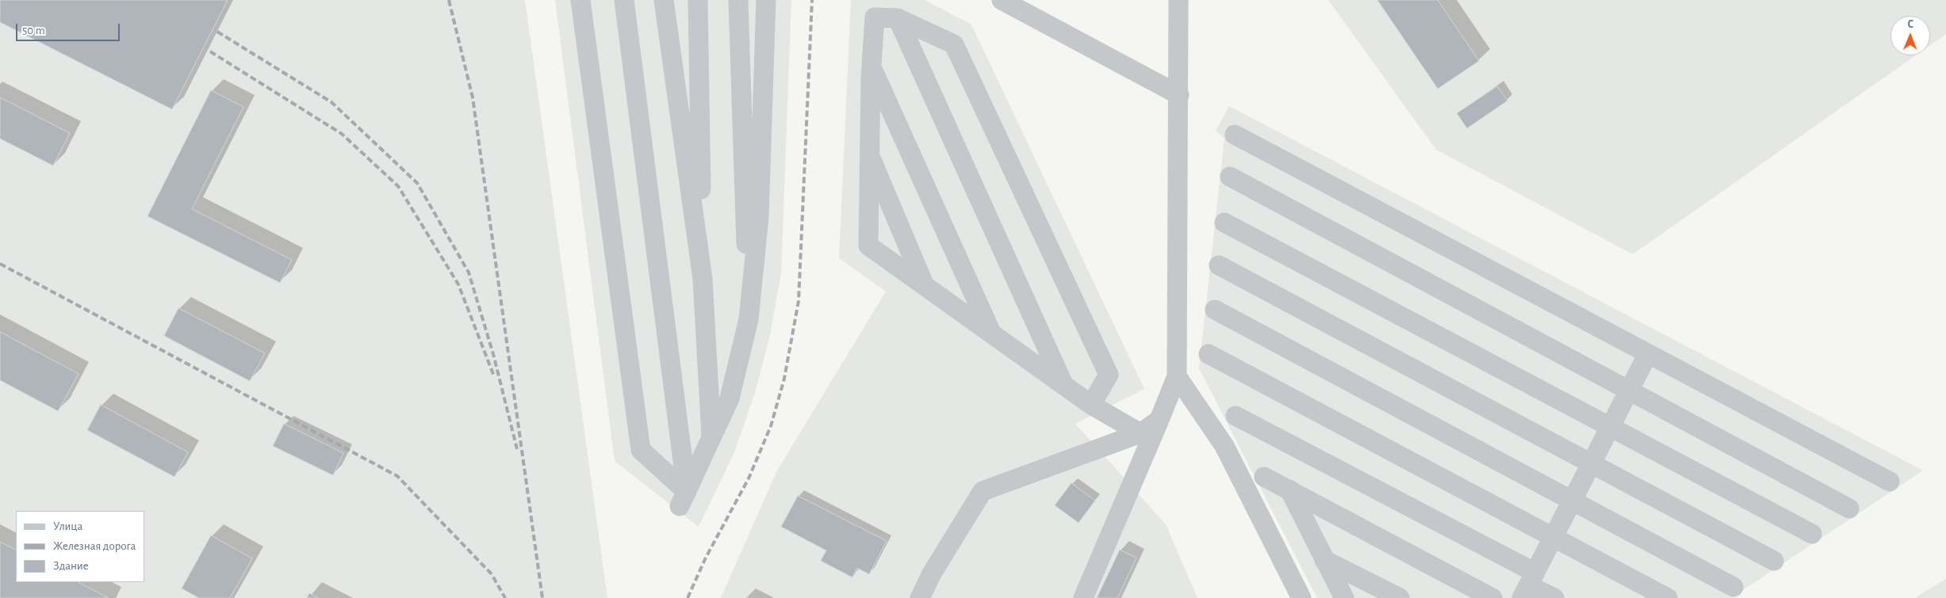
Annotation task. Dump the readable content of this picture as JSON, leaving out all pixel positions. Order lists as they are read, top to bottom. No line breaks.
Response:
{"legend":["Улица","Железная дорога","Здание"],"scale_bar":"50 m","north":"top"}
